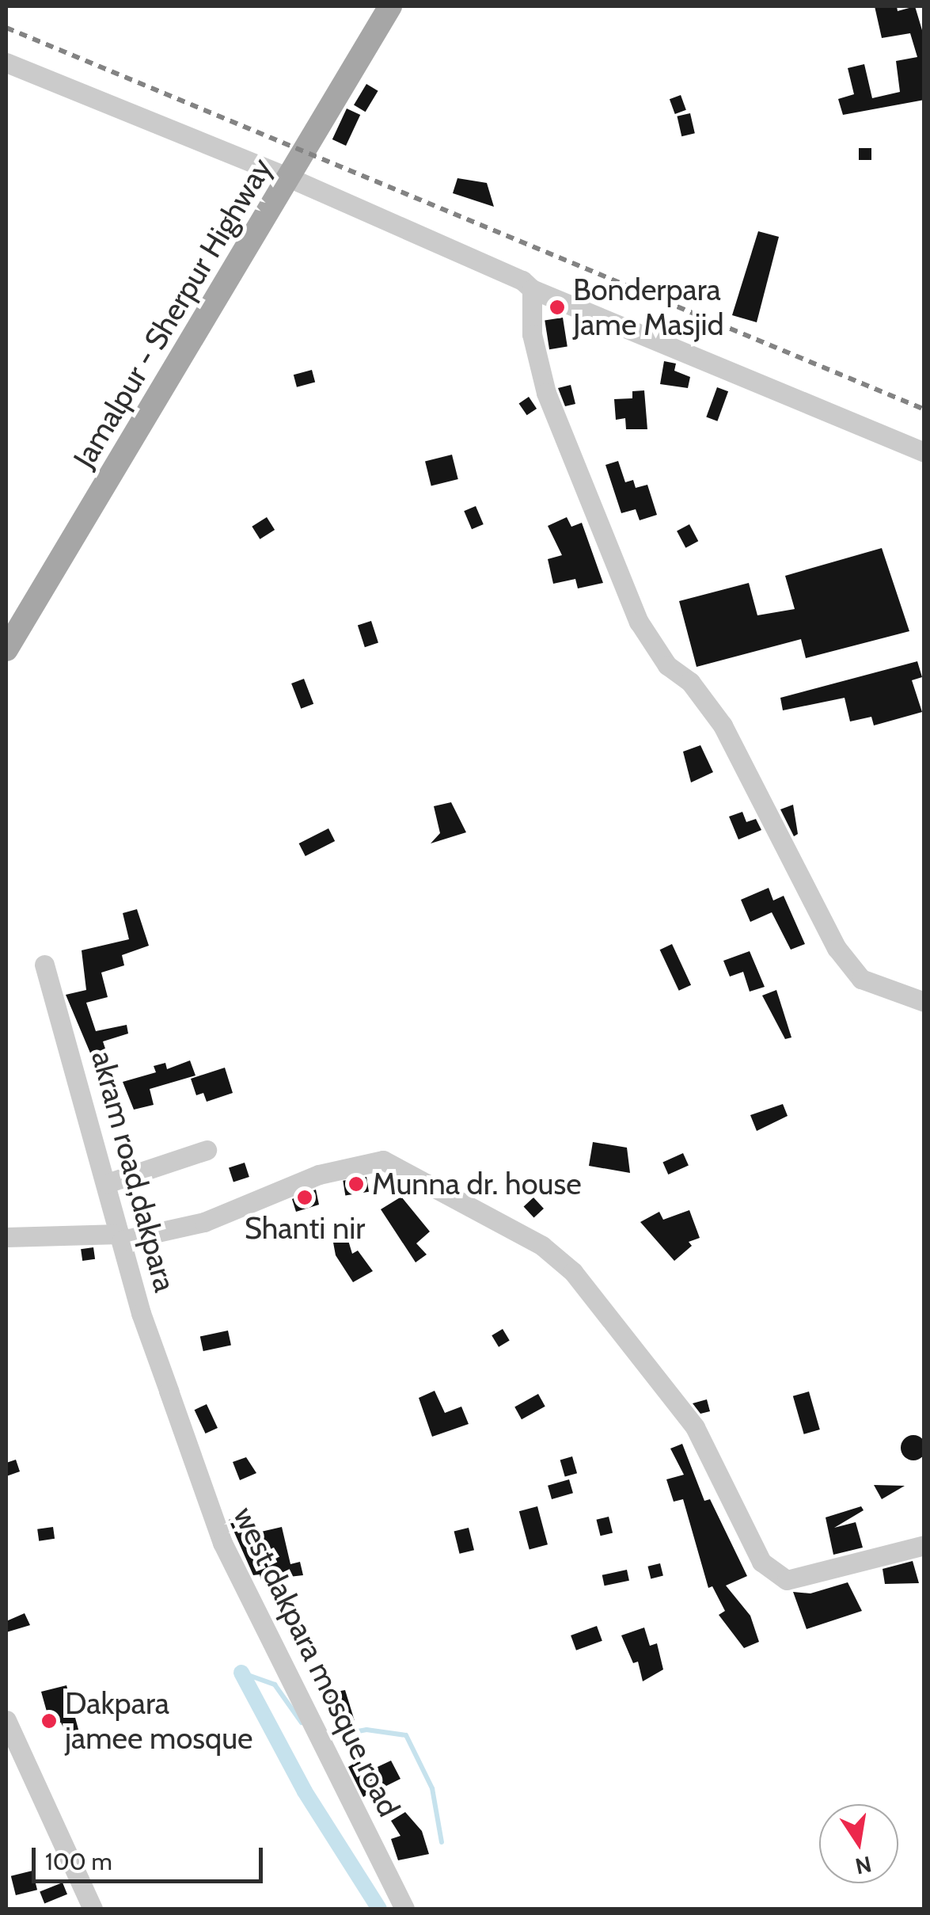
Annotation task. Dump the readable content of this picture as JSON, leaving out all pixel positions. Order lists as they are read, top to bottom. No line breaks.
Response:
{"streets":{"main road":["Jamalpur - Sherpur Highway"],"street":["akram road,dakpara","west dakpara mosque road"]},"crossings":[["akram road,dakpara","west dakpara mosque road"]],"places":["Bonderpara Jame Masjid","Munna dr. house","Shanti nir","Dakpara jamee mosque"],"scale_bar":"100 m","north":"bottom"}
